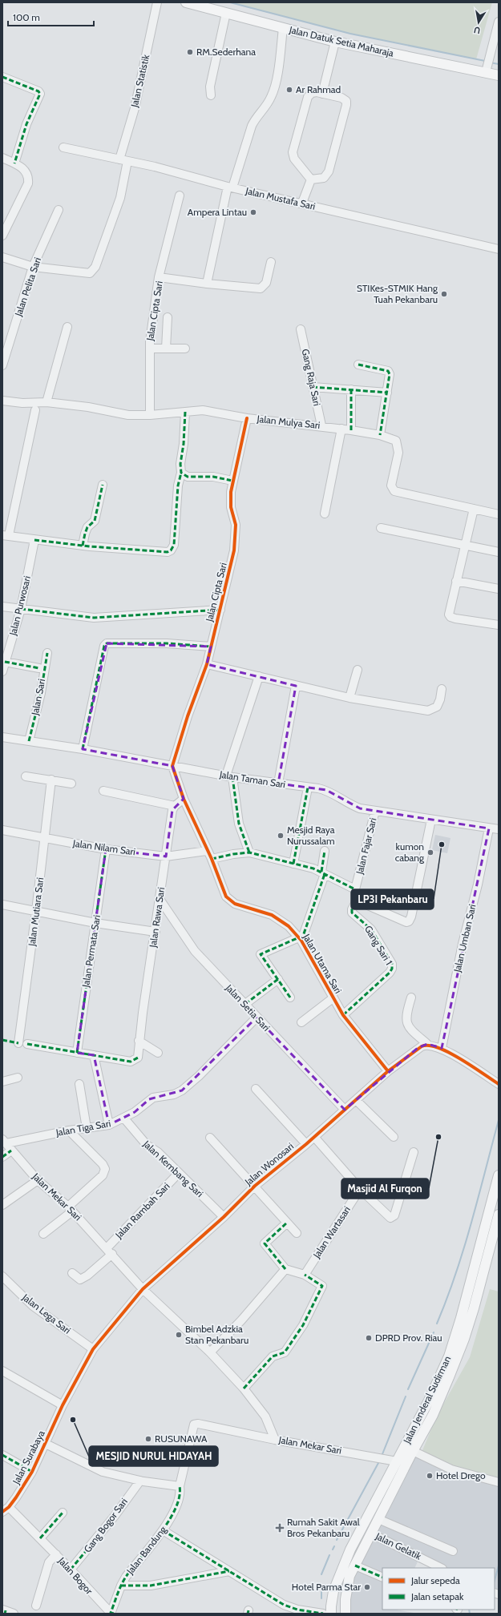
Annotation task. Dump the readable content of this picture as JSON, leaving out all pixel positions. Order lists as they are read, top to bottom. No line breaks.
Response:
{"streets":{"main road":["Jalan Datuk Setia Maharaja","Jalan Jenderal Sudirman"],"street":["Jalan Statistik","Jalan Mustafa Sari","Jalan Pelita Sari","Jalan Cipta Sari","Gang Raja Sari","Jalan Mulya Sari","Jalan Purwosari","Jalan Sari","Jalan Taman Sari","Jalan Fajar Sari","Jalan Nilam Sari","Jalan Mutiara Sari","Jalan Rawa Sari","Jalan Umban Sari","Gang Sari 1","Jalan Permata Sari","Jalan Utama Sari","Jalan Setia Sari","Jalan Tiga Sari","Jalan Wonosari","Jalan Kembang Sari","Jalan Mekar Sari","Jalan Rambah Sari","Jalan Wartasari","Jalan Lega Sari","Jalan Surabaya","Gang Bogor Sari","Jalan Gelatik","Jalan Bandung","Jalan Bogor"]},"crossings":[["Jalan Statistik","Jalan Mustafa Sari"],["Jalan Statistik","Jalan Pelita Sari"],["Jalan Cipta Sari","Jalan Mulya Sari"],["Jalan Cipta Sari","Jalan Taman Sari"],["Jalan Cipta Sari","Jalan Utama Sari"],["Gang Raja Sari","Jalan Mulya Sari"],["Jalan Purwosari","Jalan Sari"],["Jalan Sari","Jalan Taman Sari"],["Jalan Taman Sari","Jalan Fajar Sari"],["Jalan Taman Sari","Jalan Umban Sari"],["Jalan Taman Sari","Jalan Utama Sari"],["Jalan Fajar Sari","Gang Sari 1"],["Jalan Nilam Sari","Jalan Mutiara Sari"],["Jalan Nilam Sari","Jalan Rawa Sari"],["Jalan Nilam Sari","Jalan Permata Sari"],["Jalan Nilam Sari","Jalan Utama Sari"],["Jalan Rawa Sari","Jalan Setia Sari"],["Gang Sari 1","Jalan Utama Sari"],["Jalan Utama Sari","Jalan Wonosari"],["Jalan Setia Sari","Jalan Tiga Sari"],["Jalan Setia Sari","Jalan Wonosari"],["Jalan Tiga Sari","Jalan Kembang Sari"],["Jalan Tiga Sari","Jalan Mekar Sari"],["Jalan Wonosari","Jalan Kembang Sari"],["Jalan Wonosari","Jalan Mekar Sari"],["Jalan Wonosari","Jalan Lega Sari"],["Jalan Wonosari","Jalan Surabaya"],["Jalan Kembang Sari","Jalan Rambah Sari"],["Jalan Mekar Sari","Jalan Rambah Sari"],["Jalan Mekar Sari","Jalan Jenderal Sudirman"],["Jalan Mekar Sari","Jalan Bandung"],["Jalan Jenderal Sudirman","Jalan Gelatik"],["Jalan Surabaya","Jalan Bogor"],["Gang Bogor Sari","Jalan Bogor"],["Jalan Bandung","Jalan Bogor"]],"places":{"other":["RM.Sederhana","Ar Rahmad","Ampera Lintau","STIKes-STMIK Hang Tuah Pekanbaru","Mesjid Raya Nurussalam","LP3I Pekanbaru","kumon cabang","Masjid Al Furqon","Bimbel Adzkia Stan Pekanbaru","DPRD Prov. Riau","MESJID NURUL HIDAYAH","RUSUNAWA","Hotel Drego","Hotel Parma Star"],"health":["Rumah Sakit Awal Bros Pekanbaru"]},"legend":["Jalur sepeda","Jalan setapak"],"scale_bar":"100 m","north":"bottom"}
